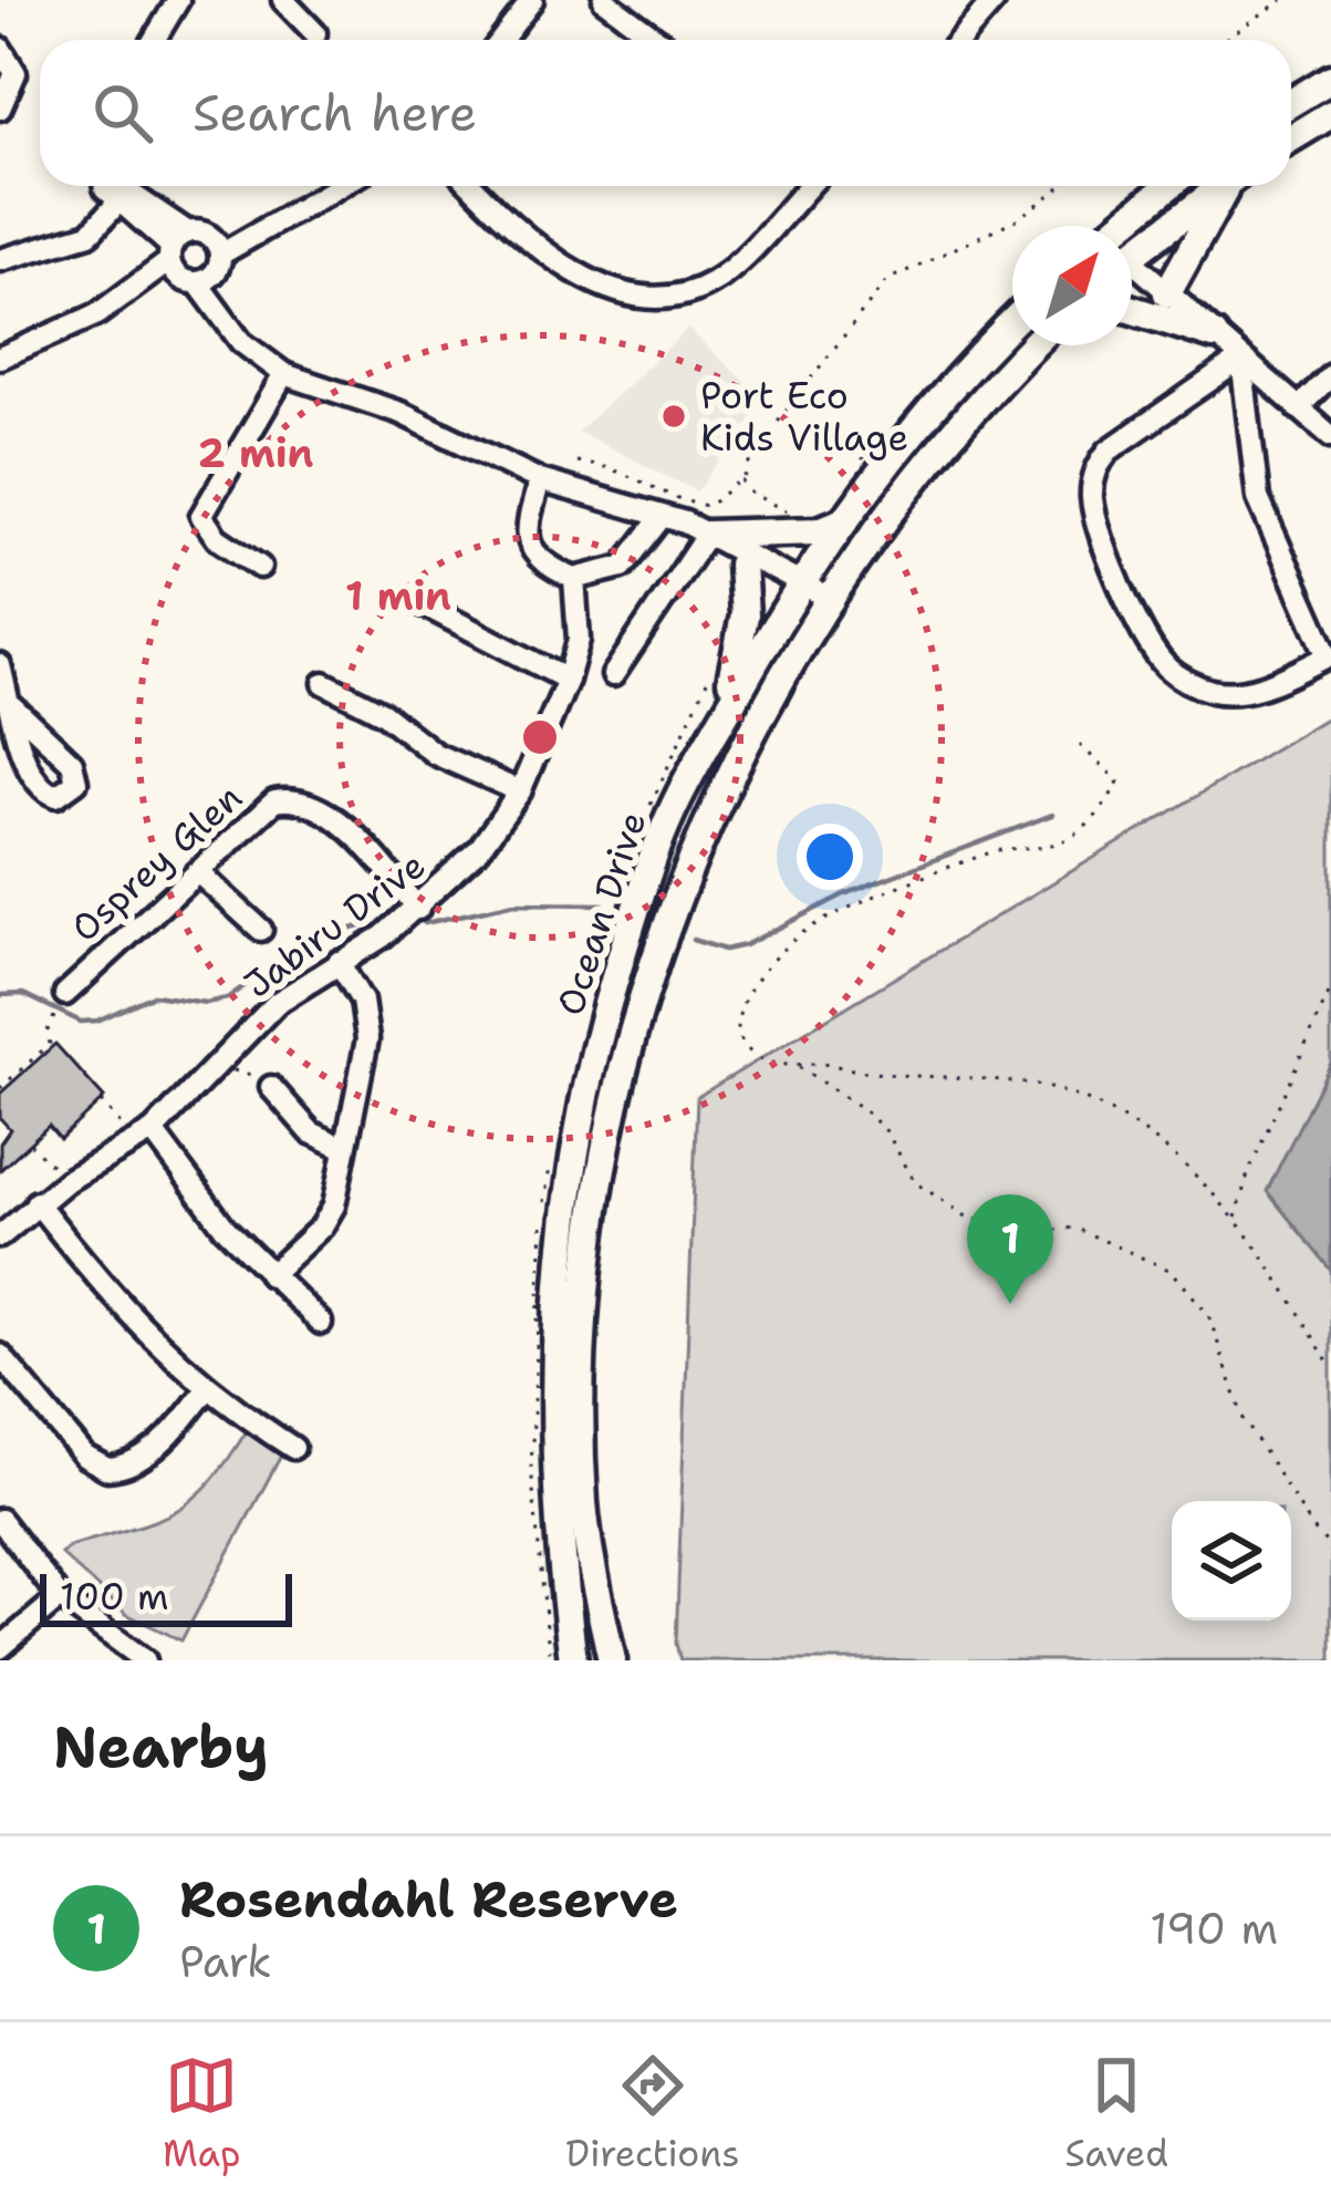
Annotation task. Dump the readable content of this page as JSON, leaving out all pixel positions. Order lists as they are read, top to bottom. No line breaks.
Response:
{"streets":{"main road":["Ocean Drive"],"street":["Osprey Glen","Jabiru Drive"]},"crossings":[["Osprey Glen","Jabiru Drive"]],"places":["Port Eco Kids Village"],"scale_bar":"100 m","north":"top right","page":{"search":"Search here","pins":"1","scale":"100 m","heading":"Nearby","list":[{"mark":"1","name":"Rosendahl Reserve","note":"Park","value":"190 m"}],"nav":["Map","Directions","Saved"]},"rings":["2 min","1 min"]}
